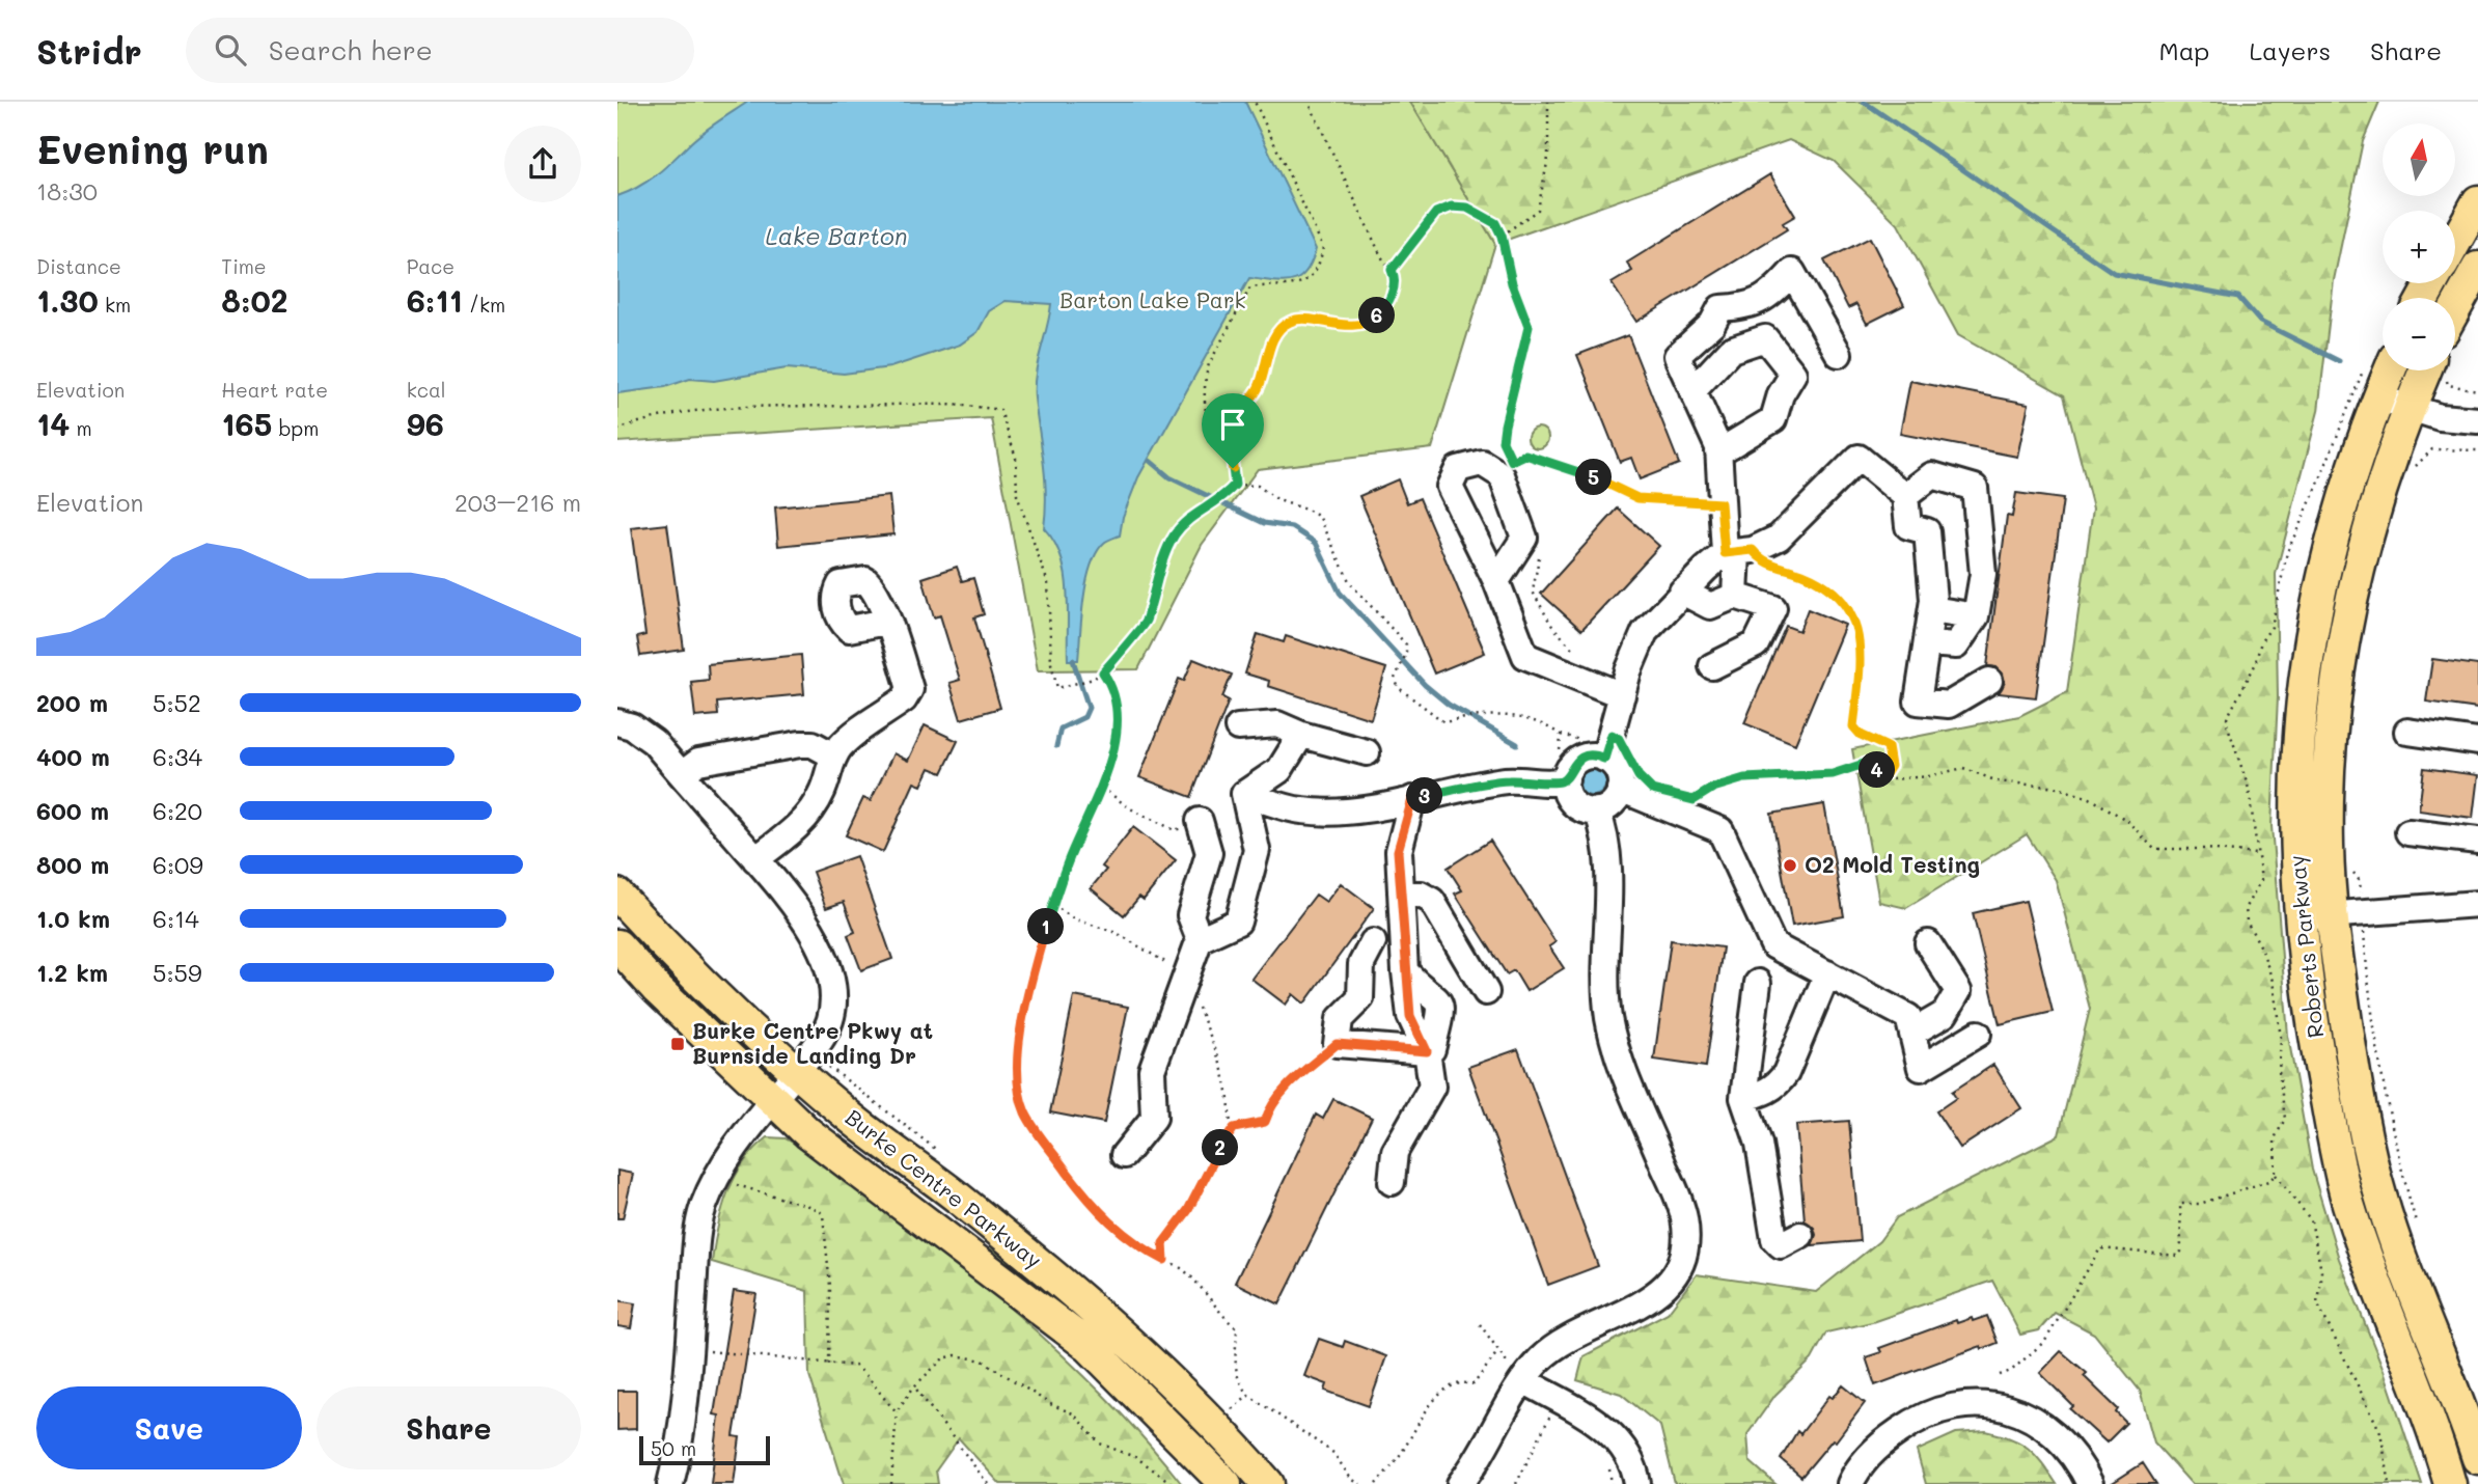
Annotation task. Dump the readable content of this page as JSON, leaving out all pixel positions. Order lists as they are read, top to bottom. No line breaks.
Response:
{"streets":{"main road":["Roberts Parkway","Burke Centre Parkway"]},"water":["Lake Barton"],"parks":["Barton Lake Park"],"places":{"other":["O2 Mold Testing"],"transit":["Burke Centre Pkwy at Burnside Landing Dr"]},"scale_bar":"50 m","north":"top","page":{"header":"Stridr","search":"Search here","nav":["Map","Layers","Share"],"heading":["Evening run","18:30"],"map_buttons":["+","−"],"stats":[["Distance","1.30 km"],["Time","8:02"],["Pace","6:11 /km"],["Elevation","14 m"],["Heart rate","165 bpm"],["kcal","96"]],"pins":["6","5","4","3","1","2"],"chart":["Elevation","203–216 m"],"list":[{"name":"200 m","note":"5:52"},{"name":"400 m","note":"6:34"},{"name":"600 m","note":"6:20"},{"name":"800 m","note":"6:09"},{"name":"1.0 km","note":"6:14"},{"name":"1.2 km","note":"5:59"}],"buttons":["Save","Share"],"scale":"50 m"}}
